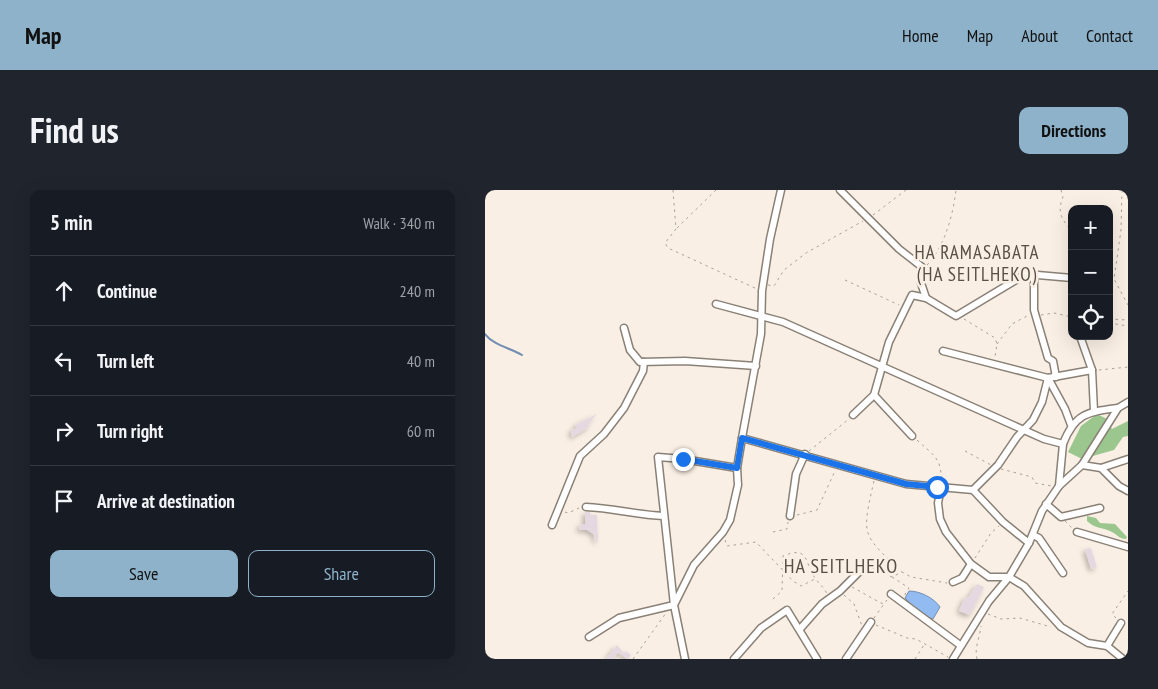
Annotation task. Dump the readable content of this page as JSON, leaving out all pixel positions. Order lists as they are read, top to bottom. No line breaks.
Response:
{"districts":["HA RAMASABATA (HA SEITLHEKO)","HA SEITLHEKO"],"page":{"header":"Map","nav":["Home","Map","About","Contact"],"title":"Find us","buttons":["Directions",["Save","Share"]],"heading":["5 min","Walk · 340 m"],"map_buttons":["+","−"],"list":[["Continue","240 m"],["Turn left","40 m"],["Turn right","60 m"],"Arrive at destination"]}}
